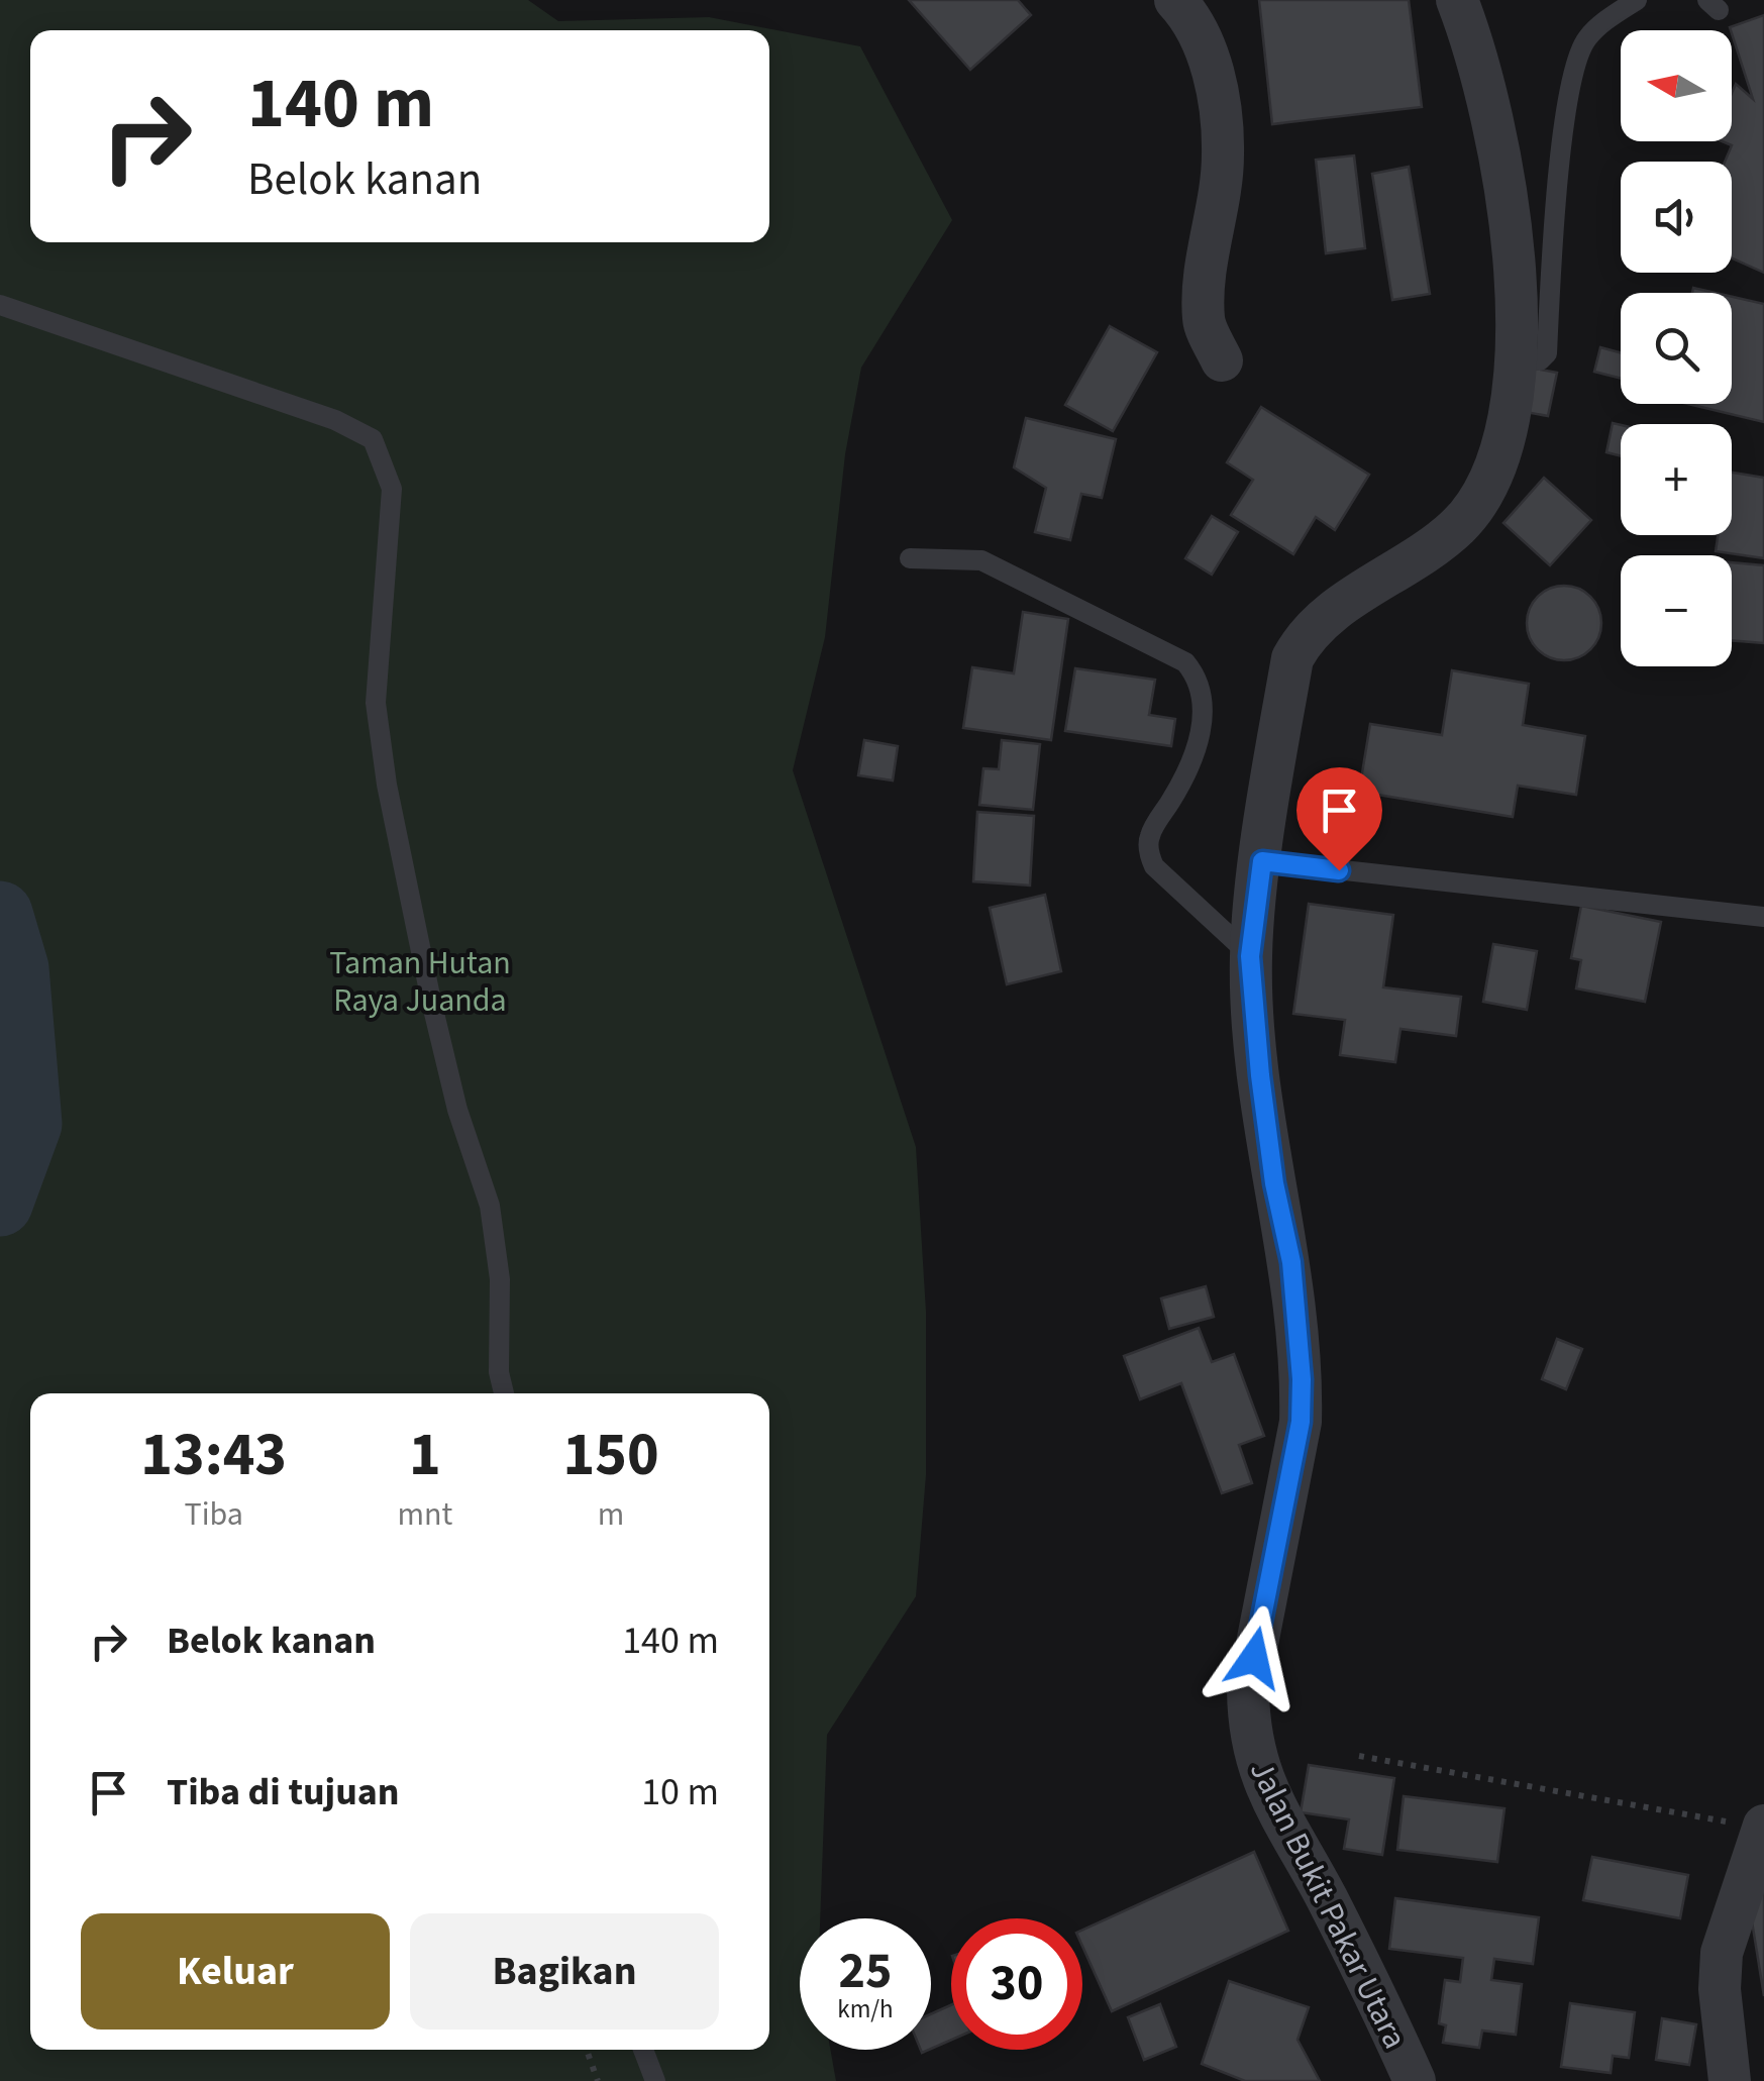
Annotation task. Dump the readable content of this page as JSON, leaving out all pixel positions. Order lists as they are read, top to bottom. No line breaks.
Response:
{"streets":{"street":["Jalan Bukit Pakar Utara"]},"parks":["Taman Hutan Raya Juanda"],"north":"left","page":{"map_buttons":["+","−"],"turn":["140 m","Belok kanan"],"eta":["13:43","Tiba","1","mnt","150","m"],"list":[{"name":"Belok kanan","value":"140 m"},{"name":"Tiba di tujuan","value":"10 m"}],"buttons":["Keluar","Bagikan"],"speed":"25 km/h","limit":"30"}}
